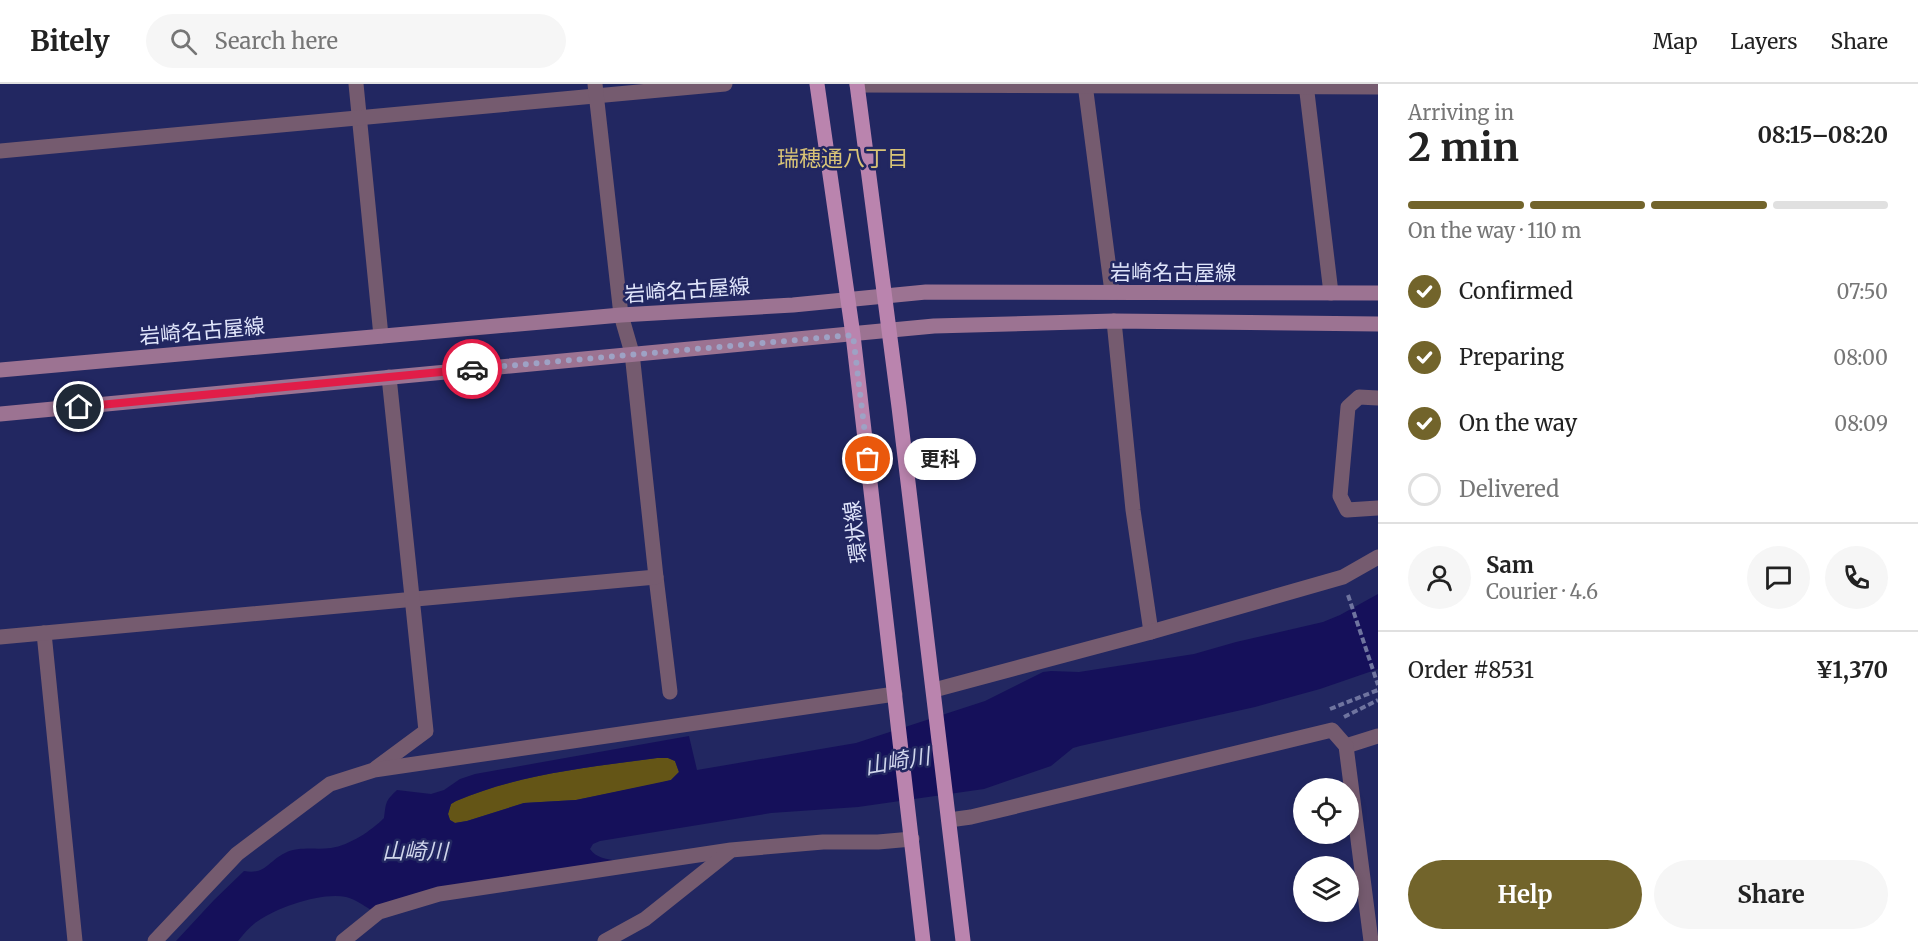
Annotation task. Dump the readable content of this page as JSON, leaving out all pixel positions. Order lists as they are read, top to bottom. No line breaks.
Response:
{"streets":{"main road":["岩崎名古屋線","環状線"]},"crossings":[["岩崎名古屋線","環状線"]],"districts":["瑞穂通八丁目"],"water":["山崎川"],"places":["更科"],"page":{"header":"Bitely","search":"Search here","nav":["Map","Layers","Share"],"heading":["2 min","Arriving in","08:15–08:20"],"panel":["Sam","Courier · 4.6","Order #8531","¥1,370"],"bar":"On the way · 110 m","list":[["Confirmed","07:50"],["Preparing","08:00"],["On the way","08:09"],"Delivered"],"bubble":"更科","buttons":["Help","Share"]}}
